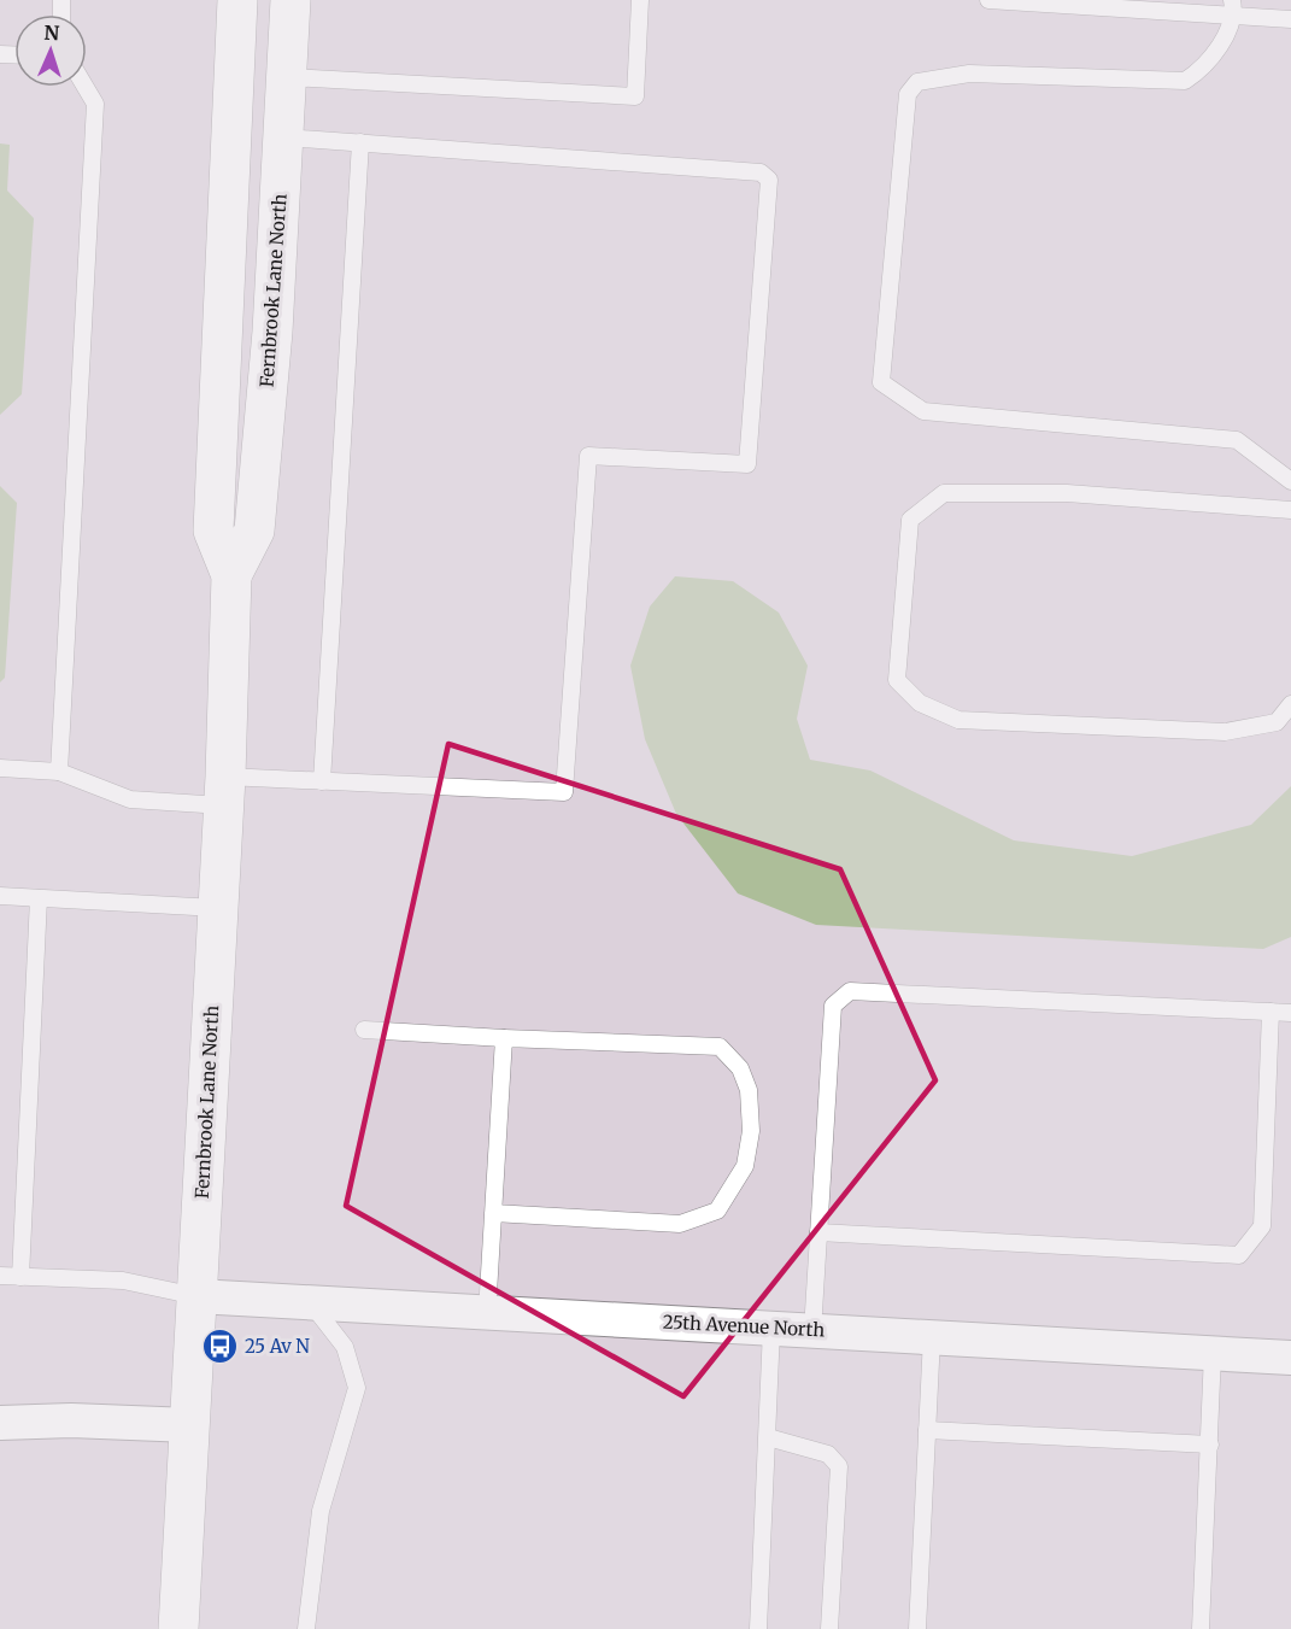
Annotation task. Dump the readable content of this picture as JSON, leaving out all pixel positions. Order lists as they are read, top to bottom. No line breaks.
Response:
{"streets":{"street":["Fernbrook Lane North","25th Avenue North"]},"crossings":[["Fernbrook Lane North","25th Avenue North"]],"places":{"bus stop":["25 Av N"]},"north":"top"}
